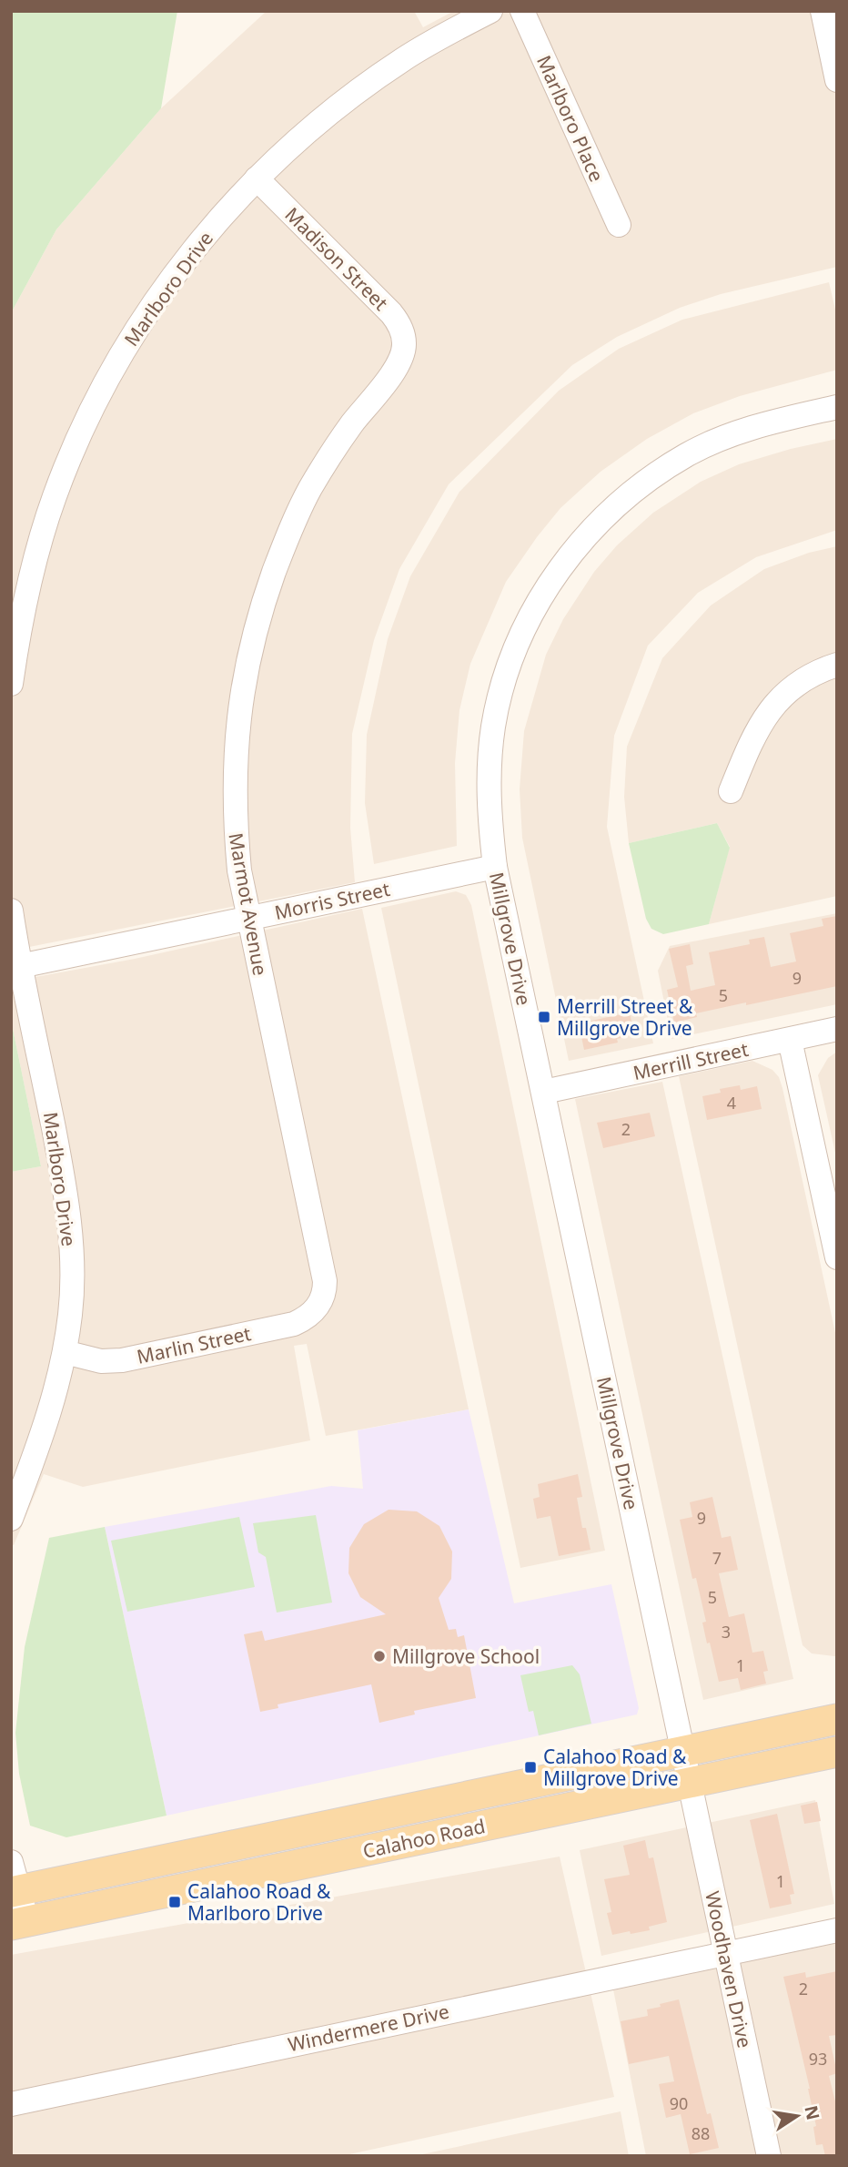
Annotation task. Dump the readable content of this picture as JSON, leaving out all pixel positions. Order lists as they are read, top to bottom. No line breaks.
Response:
{"streets":{"main road":["Calahoo Road"],"street":["Marlboro Place","Madison Street","Marlboro Drive","Morris Street","Marmot Avenue","Millgrove Drive","Merrill Street","Marlin Street","Woodhaven Drive","Windermere Drive"]},"crossings":[["Madison Street","Marlboro Drive"],["Madison Street","Marmot Avenue"],["Marlboro Drive","Morris Street"],["Marlboro Drive","Marlin Street"],["Morris Street","Marmot Avenue"],["Morris Street","Millgrove Drive"],["Marmot Avenue","Marlin Street"],["Millgrove Drive","Merrill Street"],["Millgrove Drive","Calahoo Road"],["Millgrove Drive","Woodhaven Drive"],["Calahoo Road","Woodhaven Drive"],["Woodhaven Drive","Windermere Drive"]],"places":{"transit":["Merrill Street & Millgrove Drive","Calahoo Road & Millgrove Drive","Calahoo Road & Marlboro Drive"],"other":["Millgrove School"]},"house_numbers":["9","5","4","2","9","7","5","3","1","1","2","93","90","88"],"north":"right"}
